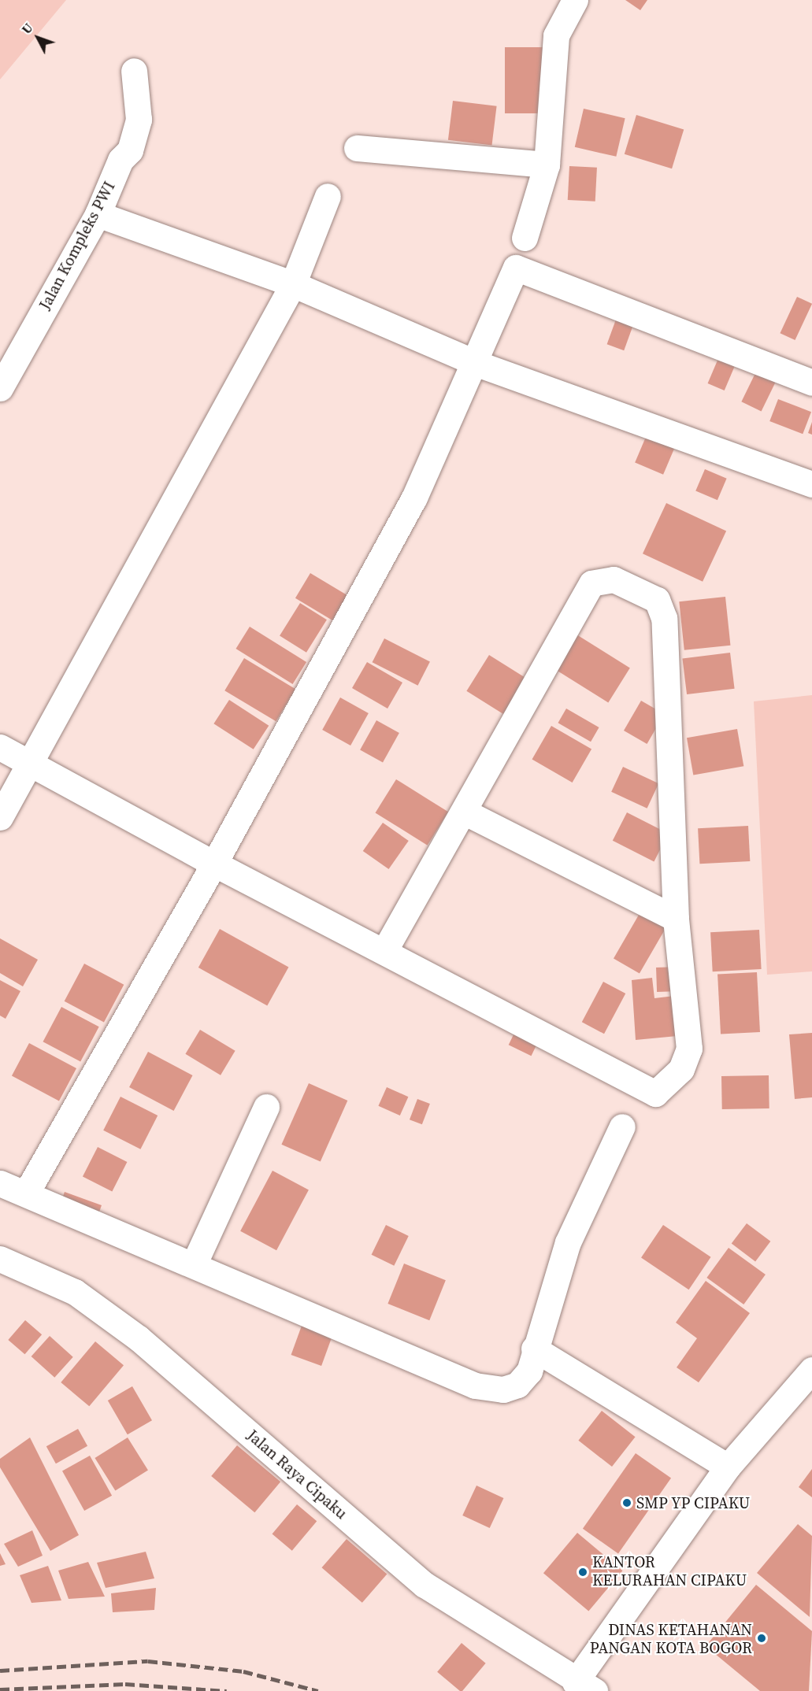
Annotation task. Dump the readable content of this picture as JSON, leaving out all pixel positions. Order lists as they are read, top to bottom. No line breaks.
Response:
{"streets":{"street":["Jalan Kompleks PWI","Jalan Raya Cipaku"]},"places":["SMP YP CIPAKU","KANTOR KELURAHAN CIPAKU","DINAS KETAHANAN PANGAN KOTA BOGOR"],"north":"top left"}
